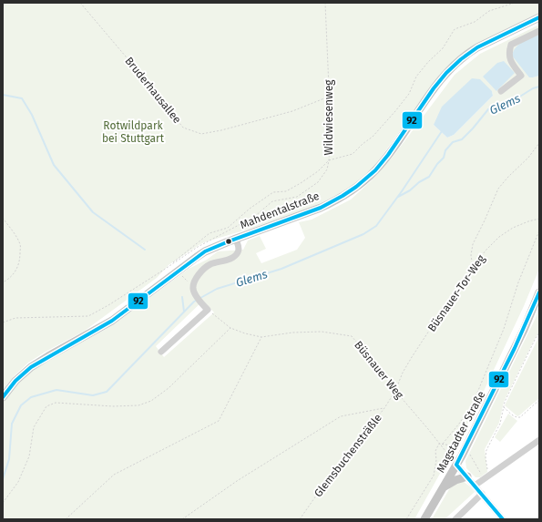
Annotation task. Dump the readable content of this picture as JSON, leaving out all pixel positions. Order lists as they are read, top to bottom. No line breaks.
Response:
{"streets":{"main road":["Mahdentalstraße","Magstadter Straße"],"path":["Bruderhausallee","Wildwiesenweg","Büsnauer-Tor-Weg","Büsnauer Weg","Glemsbuchensträßle"]},"crossings":[["Bruderhausallee","Wildwiesenweg"],["Büsnauer-Tor-Weg","Büsnauer Weg"],["Büsnauer-Tor-Weg","Glemsbuchensträßle"],["Büsnauer Weg","Magstadter Straße"],["Büsnauer Weg","Glemsbuchensträßle"]],"water":["Glems"],"parks":["Rotwildpark bei Stuttgart"],"lines":["transit line 92"]}
